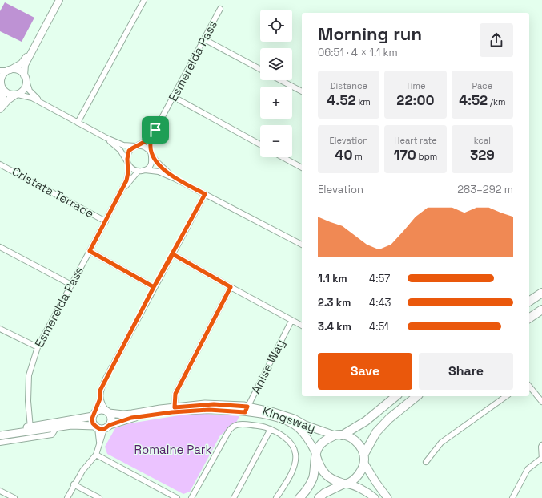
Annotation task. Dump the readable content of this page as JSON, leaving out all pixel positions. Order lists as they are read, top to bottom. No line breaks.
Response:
{"streets":{"main road":["Kingsway"],"street":["Esmerelda Pass","Cristata Terrace","Anise Way"]},"crossings":[["Esmerelda Pass","Cristata Terrace"],["Esmerelda Pass","Kingsway"],["Anise Way","Kingsway"]],"parks":["Romaine Park"],"page":{"map_buttons":["+","−"],"heading":["Morning run","06:51 · 4 × 1.1 km"],"stats":[["Distance","4.52 km"],["Time","22:00"],["Pace","4:52 /km"],["Elevation","40 m"],["Heart rate","170 bpm"],["kcal","329"]],"chart":["Elevation","283–292 m"],"list":[{"name":"1.1 km","note":"4:57"},{"name":"2.3 km","note":"4:43"},{"name":"3.4 km","note":"4:51"}],"buttons":["Save","Share"]}}
